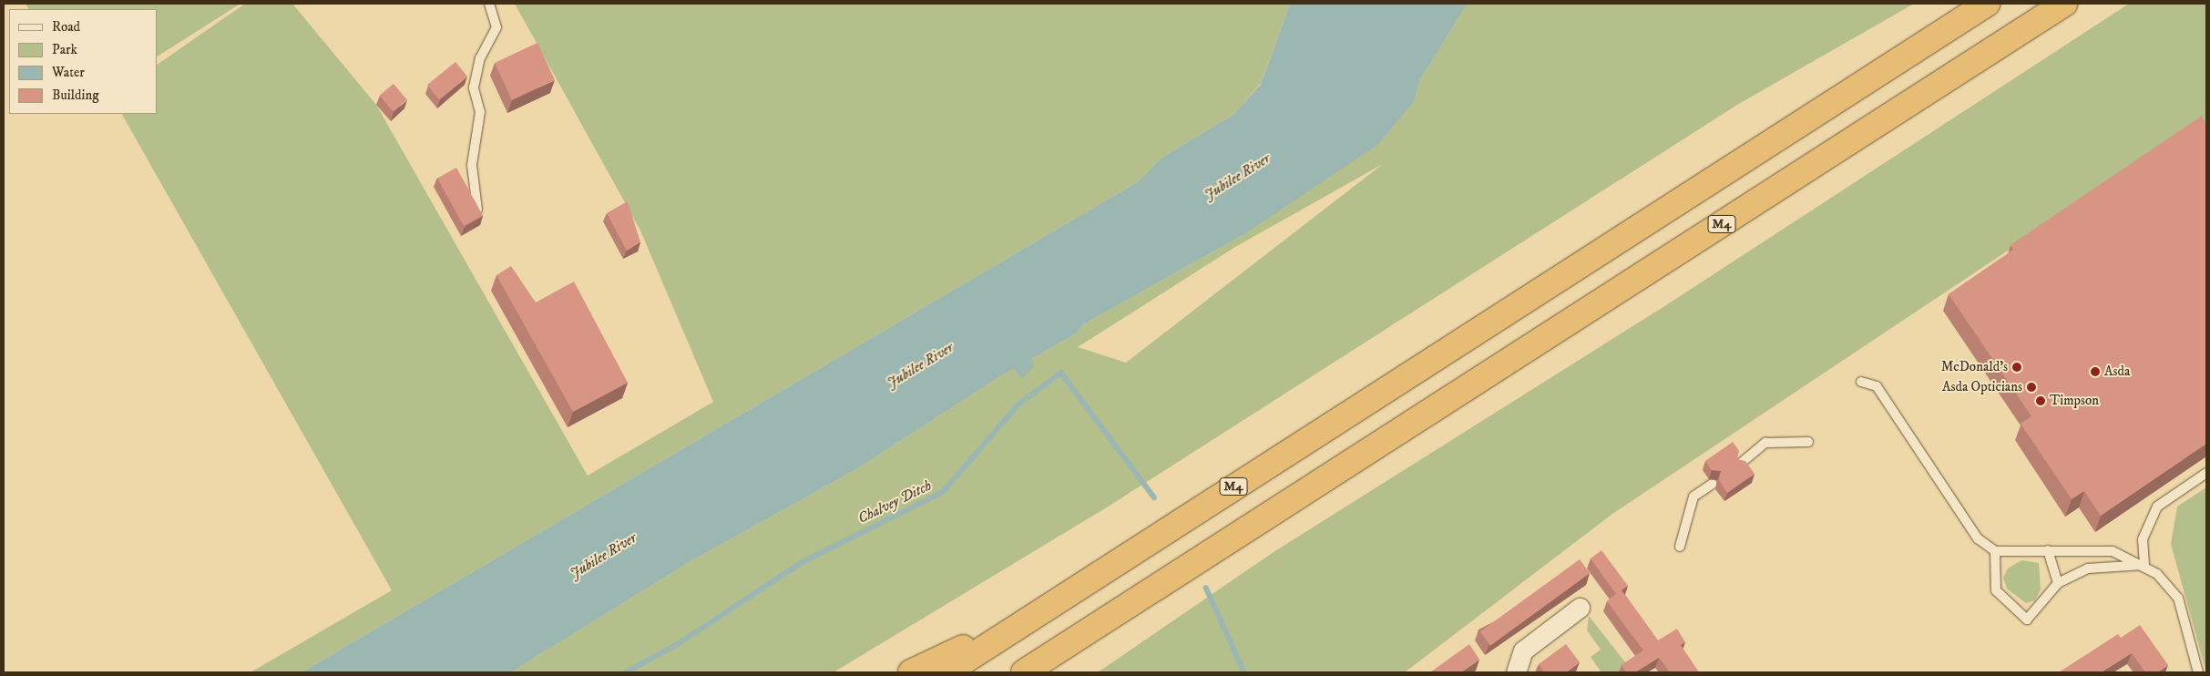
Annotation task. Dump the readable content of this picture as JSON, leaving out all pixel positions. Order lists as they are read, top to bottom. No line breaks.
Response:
{"streets":{"highway":["M4"]},"water":["Jubilee River","Chalvey Ditch"],"places":["McDonald's","Asda","Asda Opticians","Timpson"],"legend":["Road","Park","Water","Building"]}
